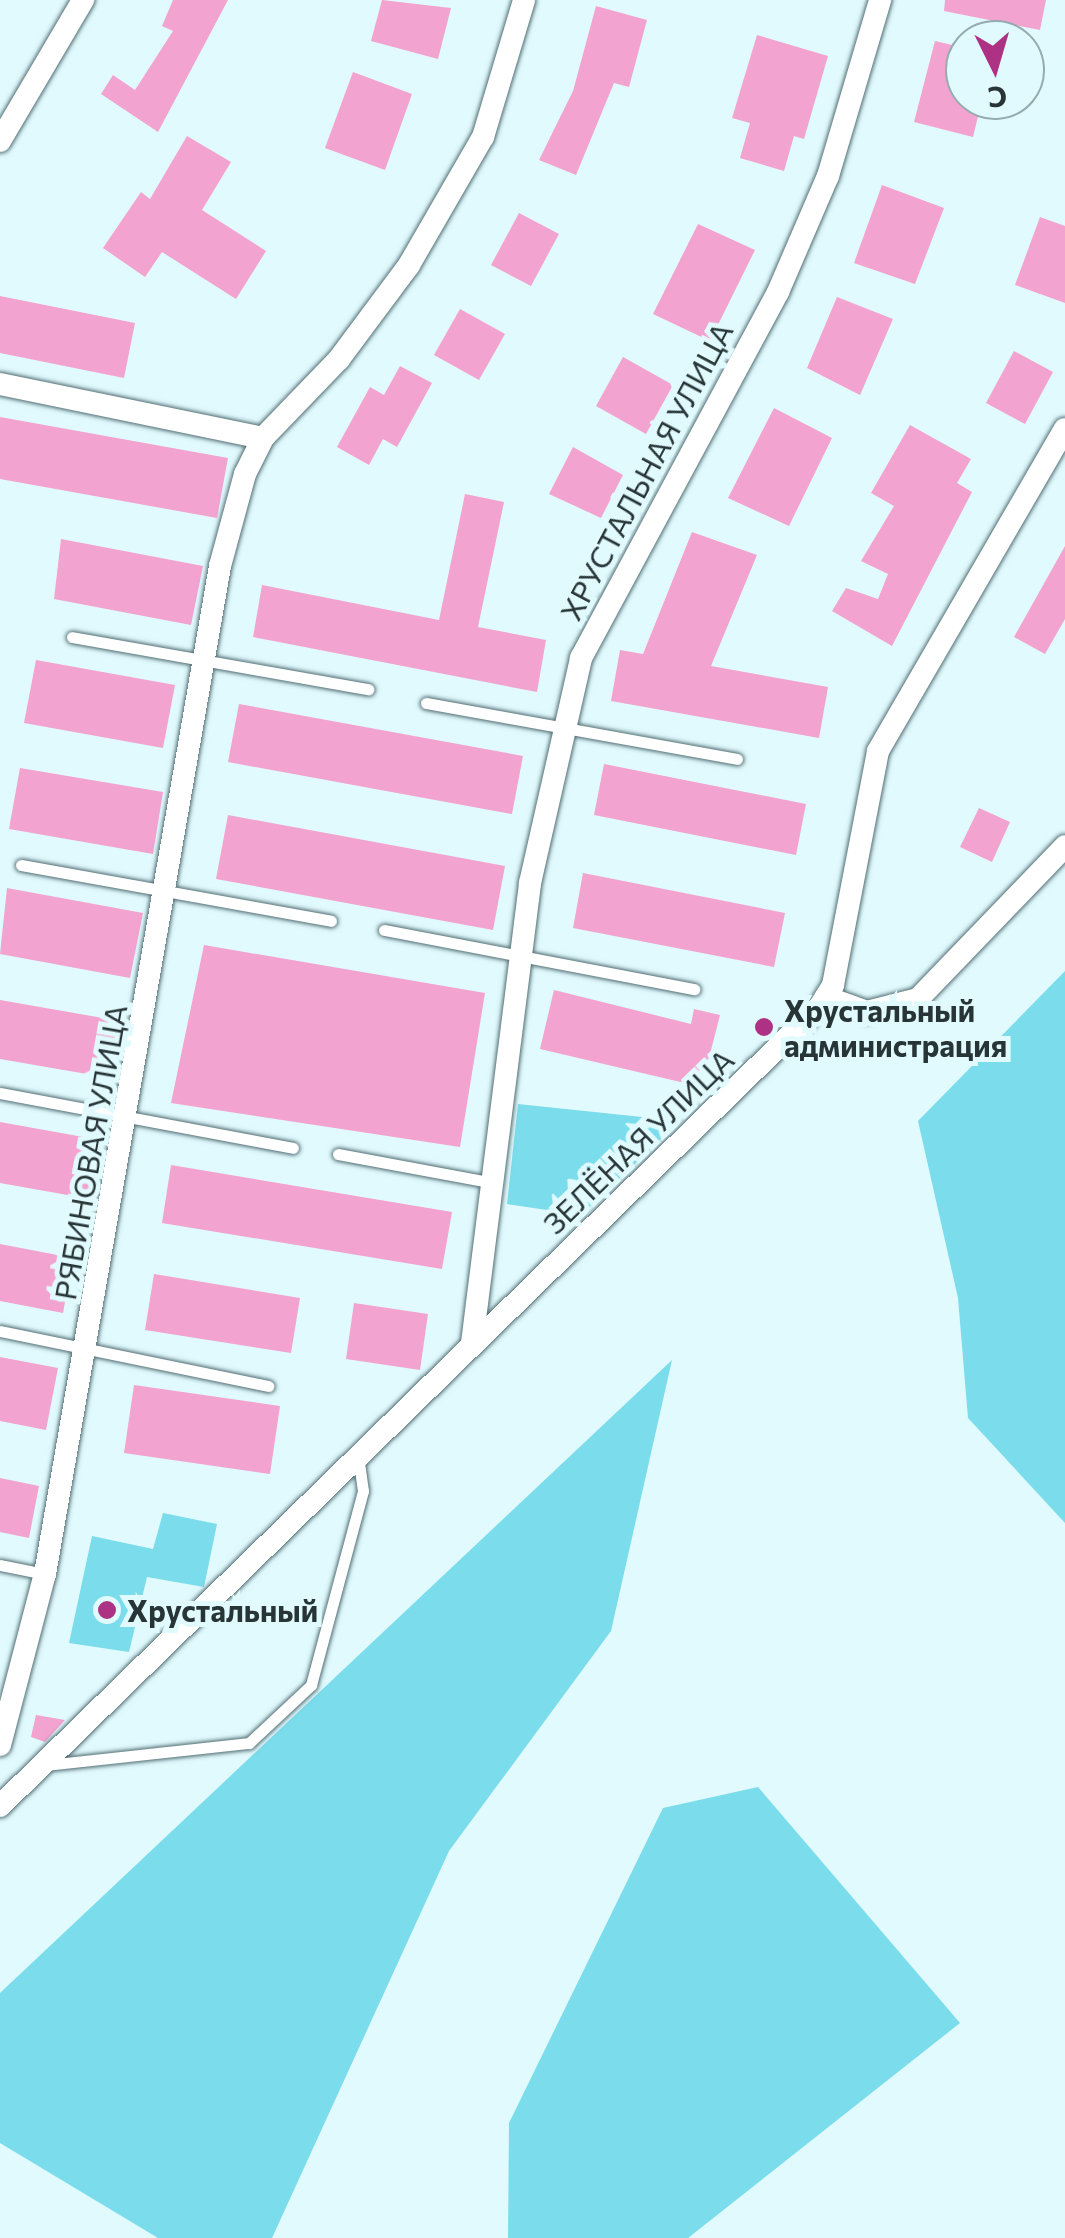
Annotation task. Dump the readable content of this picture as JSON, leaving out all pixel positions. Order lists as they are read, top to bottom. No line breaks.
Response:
{"streets":{"street":["ХРУСТАЛЬНАЯ УЛИЦА","ЗЕЛЁНАЯ УЛИЦА","РЯБИНОВАЯ УЛИЦА"]},"crossings":[["ХРУСТАЛЬНАЯ УЛИЦА","ЗЕЛЁНАЯ УЛИЦА"]],"places":["Хрустальный администрация","Хрустальный"],"north":"bottom"}
